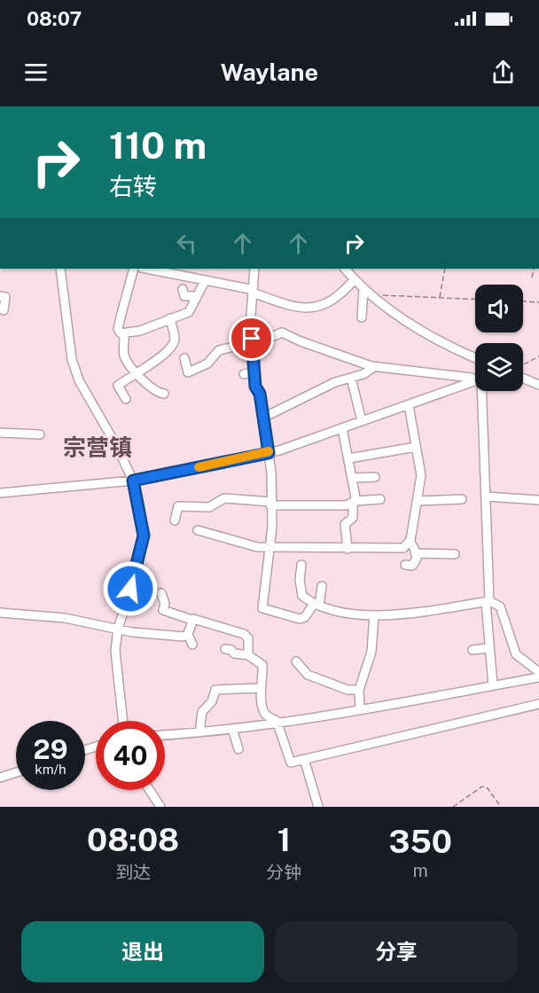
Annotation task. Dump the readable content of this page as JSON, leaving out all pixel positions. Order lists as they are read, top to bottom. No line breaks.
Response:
{"districts":["宗营镇"],"page":{"status":"08:07","header":"Waylane","turn":["110 m","右转"],"speed":"29 km/h","limit":"40","eta":["08:08","到达","1","分钟","350","m"],"buttons":["退出","分享"]}}
